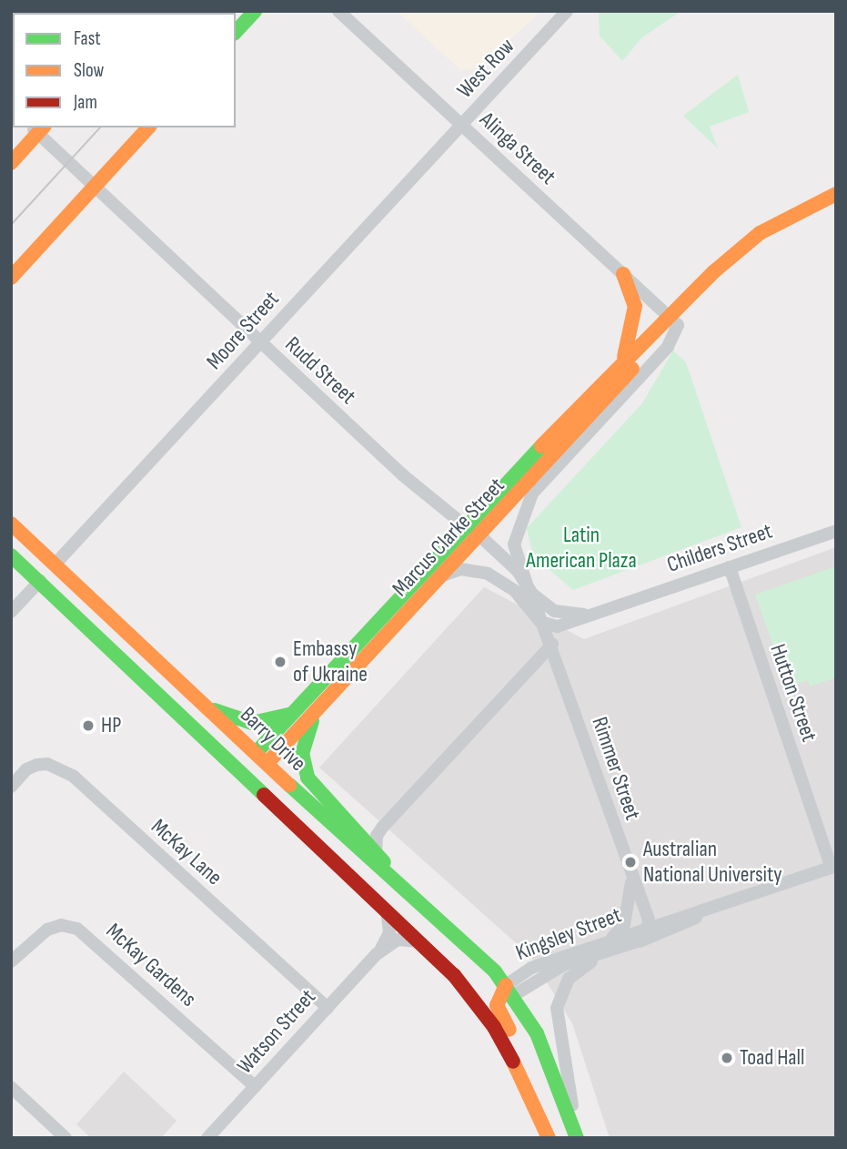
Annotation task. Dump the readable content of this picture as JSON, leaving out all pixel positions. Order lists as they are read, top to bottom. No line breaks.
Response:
{"streets":{"main road":["Marcus Clarke Street","Barry Drive"],"street":["West Row","Alinga Street","Moore Street","Rudd Street","Childers Street","Hutton Street","Rimmer Street","McKay Lane","Kingsley Street","McKay Gardens","Watson Street"]},"crossings":[["West Row","Alinga Street"],["West Row","Moore Street"],["Alinga Street","Moore Street"],["Alinga Street","Marcus Clarke Street"],["Moore Street","Rudd Street"],["Moore Street","Barry Drive"],["Rudd Street","Marcus Clarke Street"],["Rudd Street","Rimmer Street"],["Marcus Clarke Street","Barry Drive"],["Marcus Clarke Street","Rimmer Street"],["Childers Street","Hutton Street"],["Childers Street","Rimmer Street"],["Hutton Street","Kingsley Street"],["Barry Drive","Kingsley Street"],["Barry Drive","Watson Street"],["Rimmer Street","Kingsley Street"],["McKay Lane","Watson Street"],["McKay Gardens","Watson Street"]],"parks":["Latin American Plaza"],"places":["Embassy of Ukraine","HP","Australian National University","Toad Hall"],"legend":["Fast","Slow","Jam"]}
